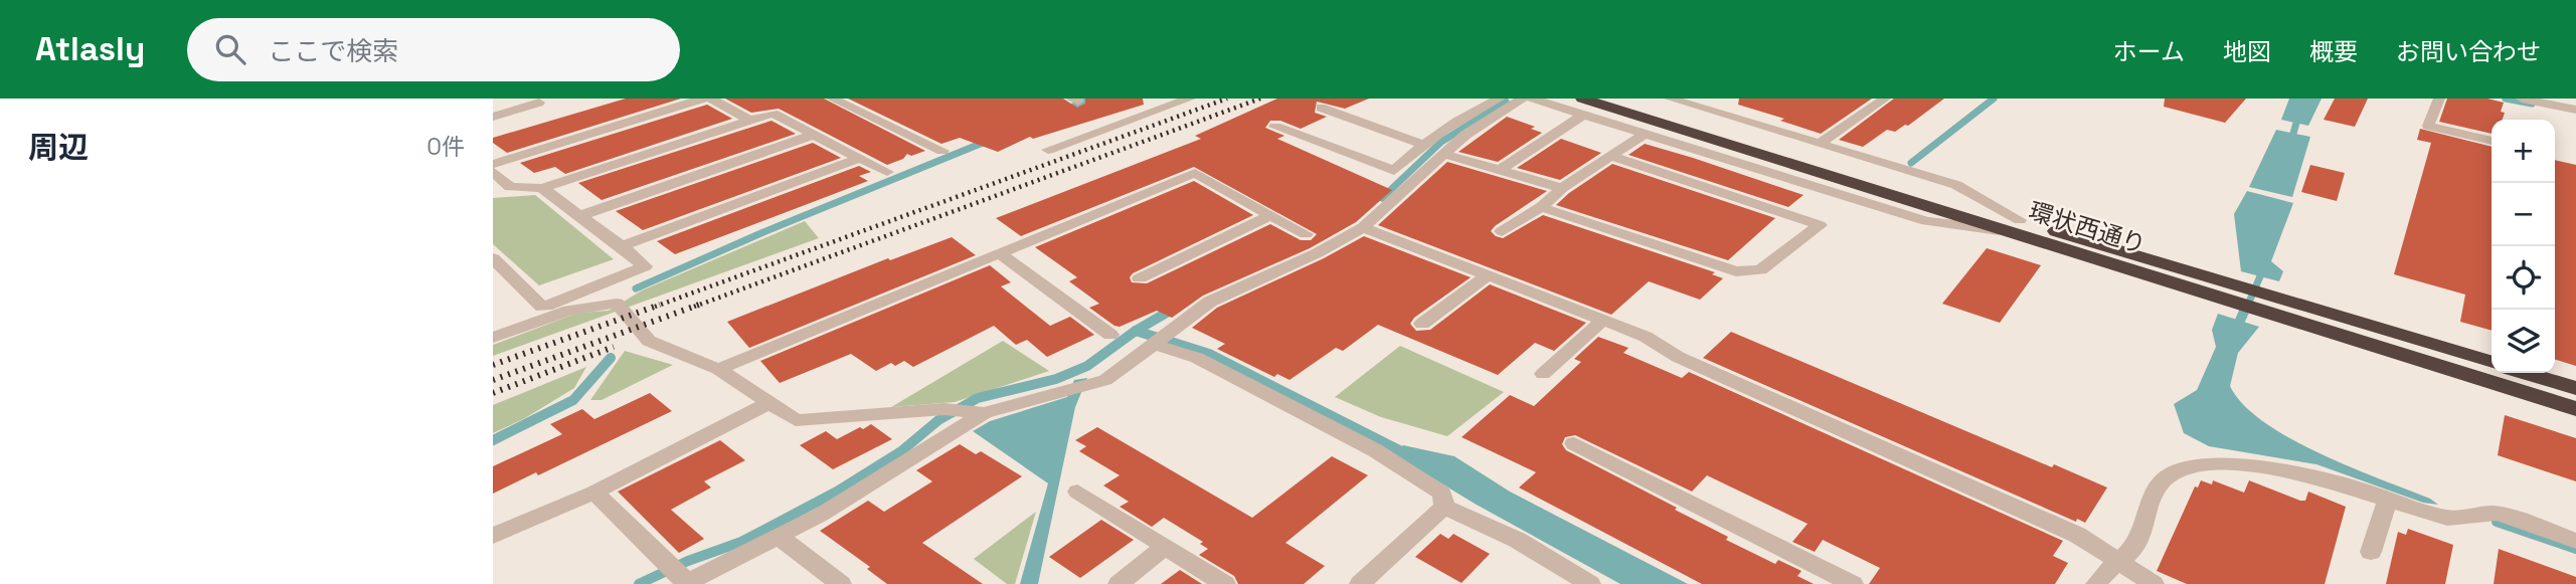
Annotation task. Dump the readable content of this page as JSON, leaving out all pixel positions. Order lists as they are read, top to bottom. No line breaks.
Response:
{"streets":{"highway":["環状西通り"]},"page":{"header":"Atlasly","search":"ここで検索","nav":["ホーム","地図","概要","お問い合わせ"],"heading":["周辺","0件"],"map_buttons":["+","−"]}}
